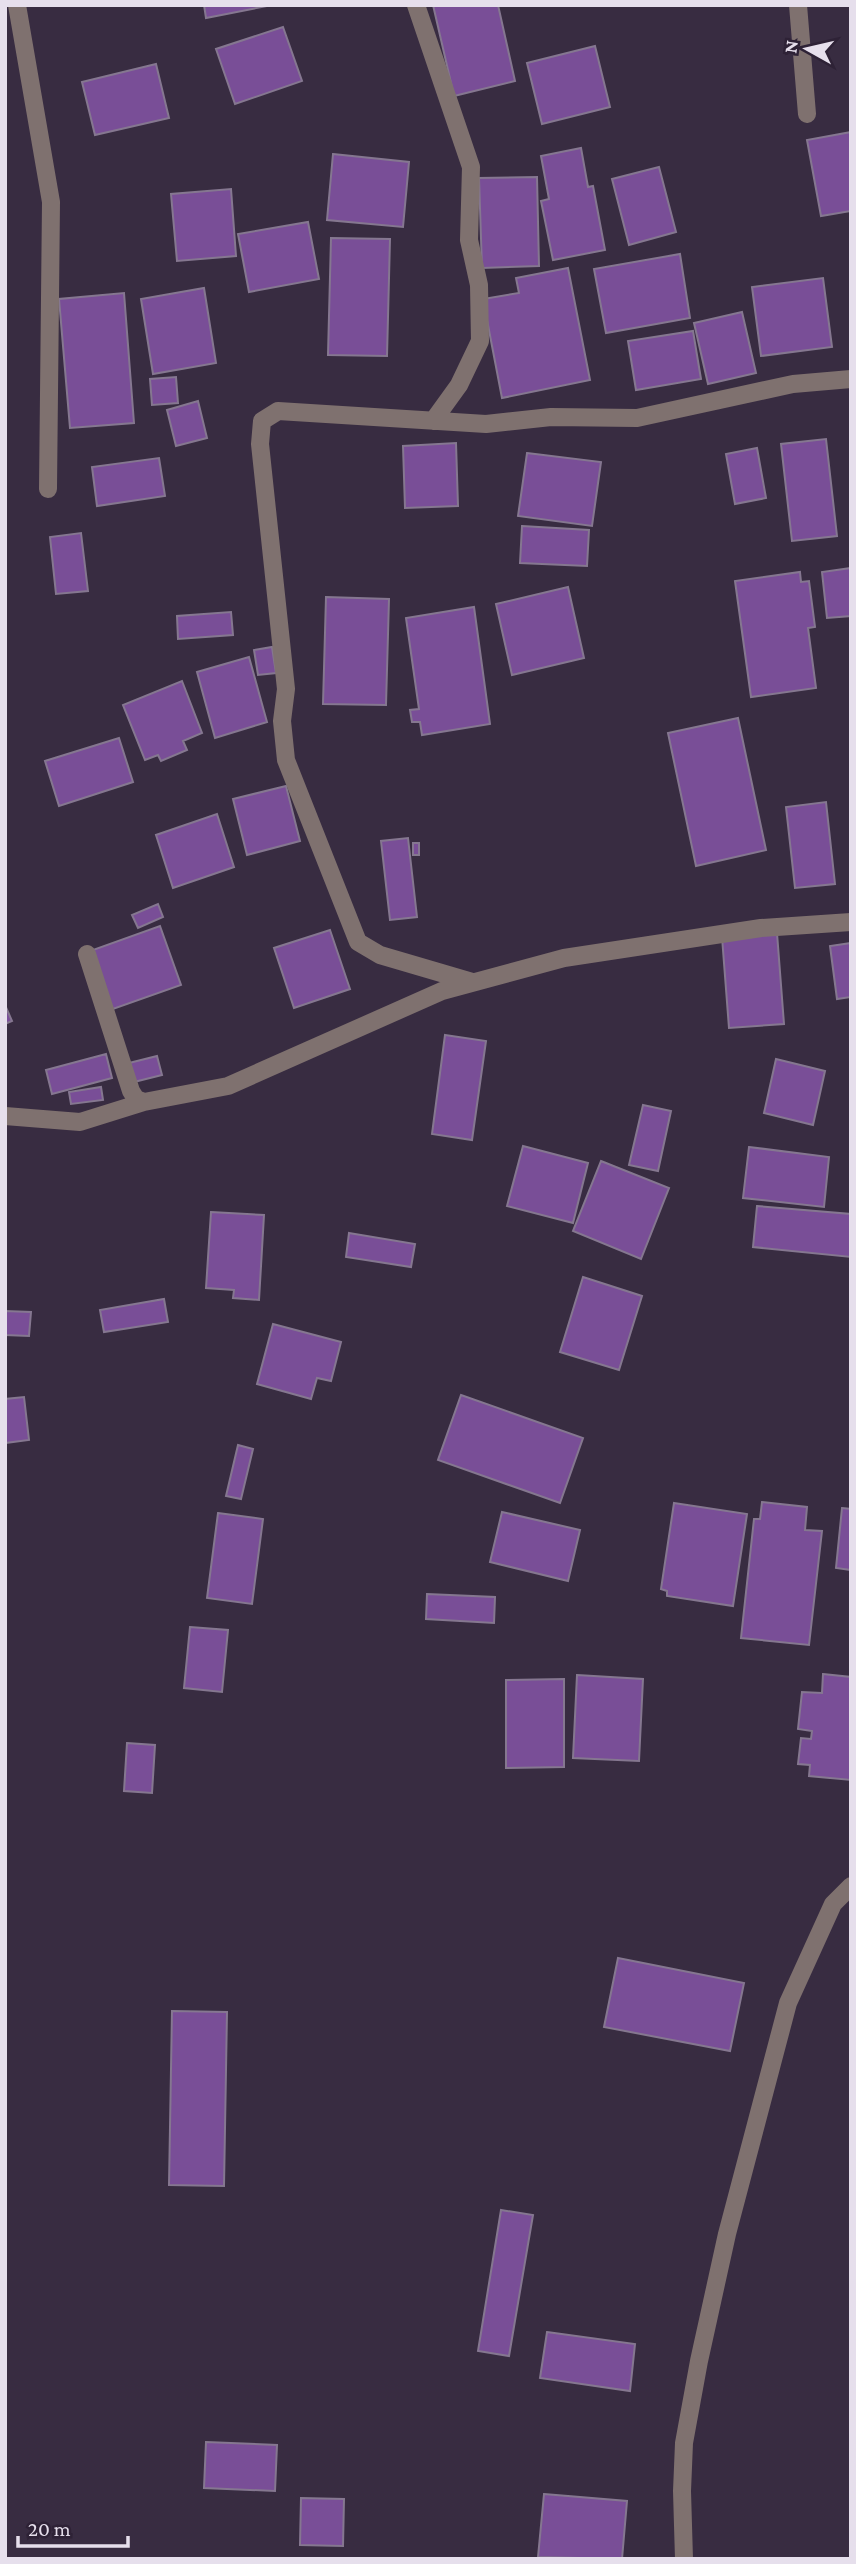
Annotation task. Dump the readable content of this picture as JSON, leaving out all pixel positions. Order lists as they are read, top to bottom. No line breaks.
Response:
{"scale_bar":"20 m","north":"left"}
